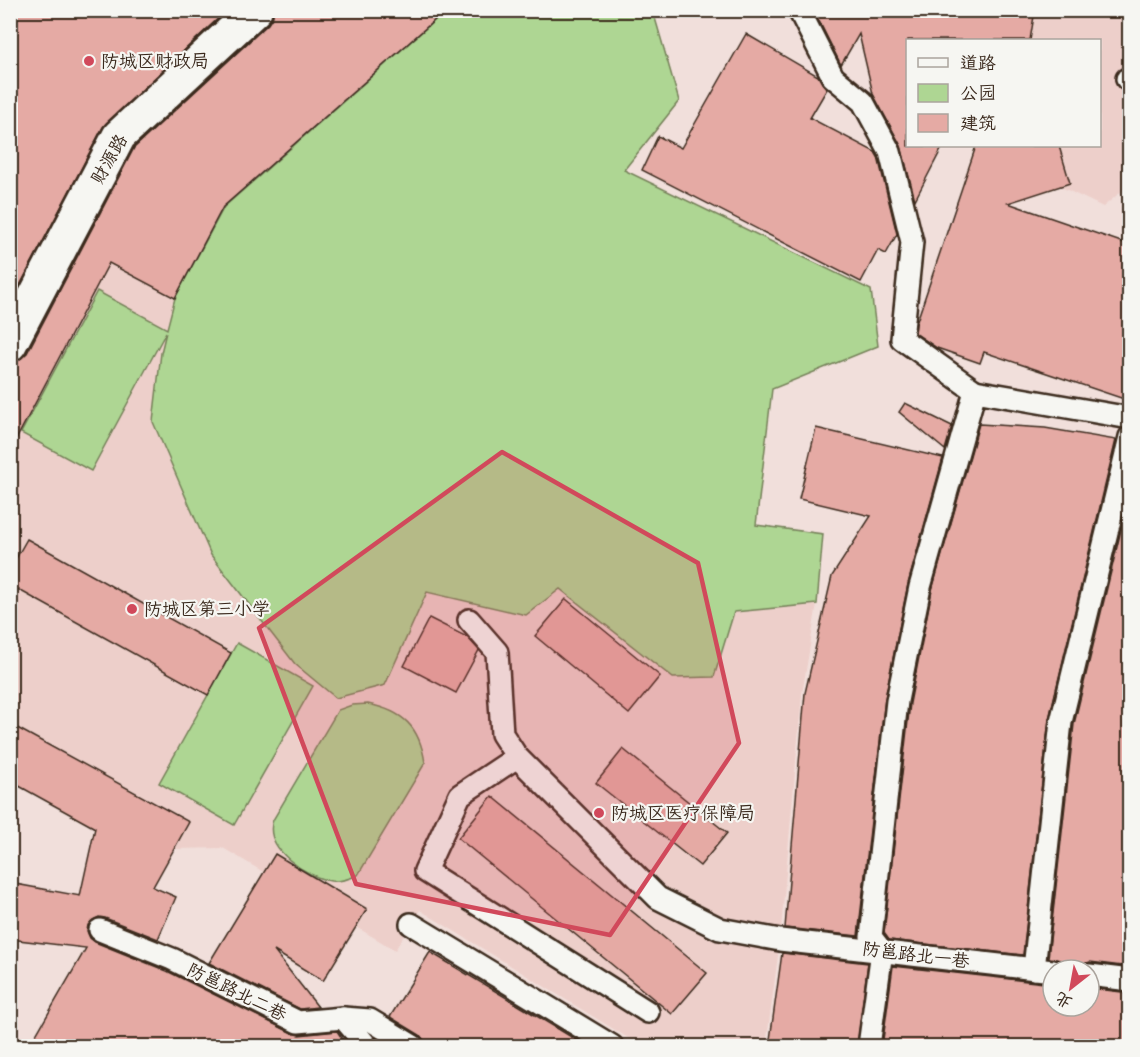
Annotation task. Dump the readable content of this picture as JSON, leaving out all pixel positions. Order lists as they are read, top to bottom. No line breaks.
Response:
{"streets":{"street":["财源路"],"lane":["防邕路北一巷","防邕路北二巷"]},"places":["防城区财政局","防城区第三小学","防城区医疗保障局"],"legend":["道路","公园","建筑"],"north":"bottom left"}
